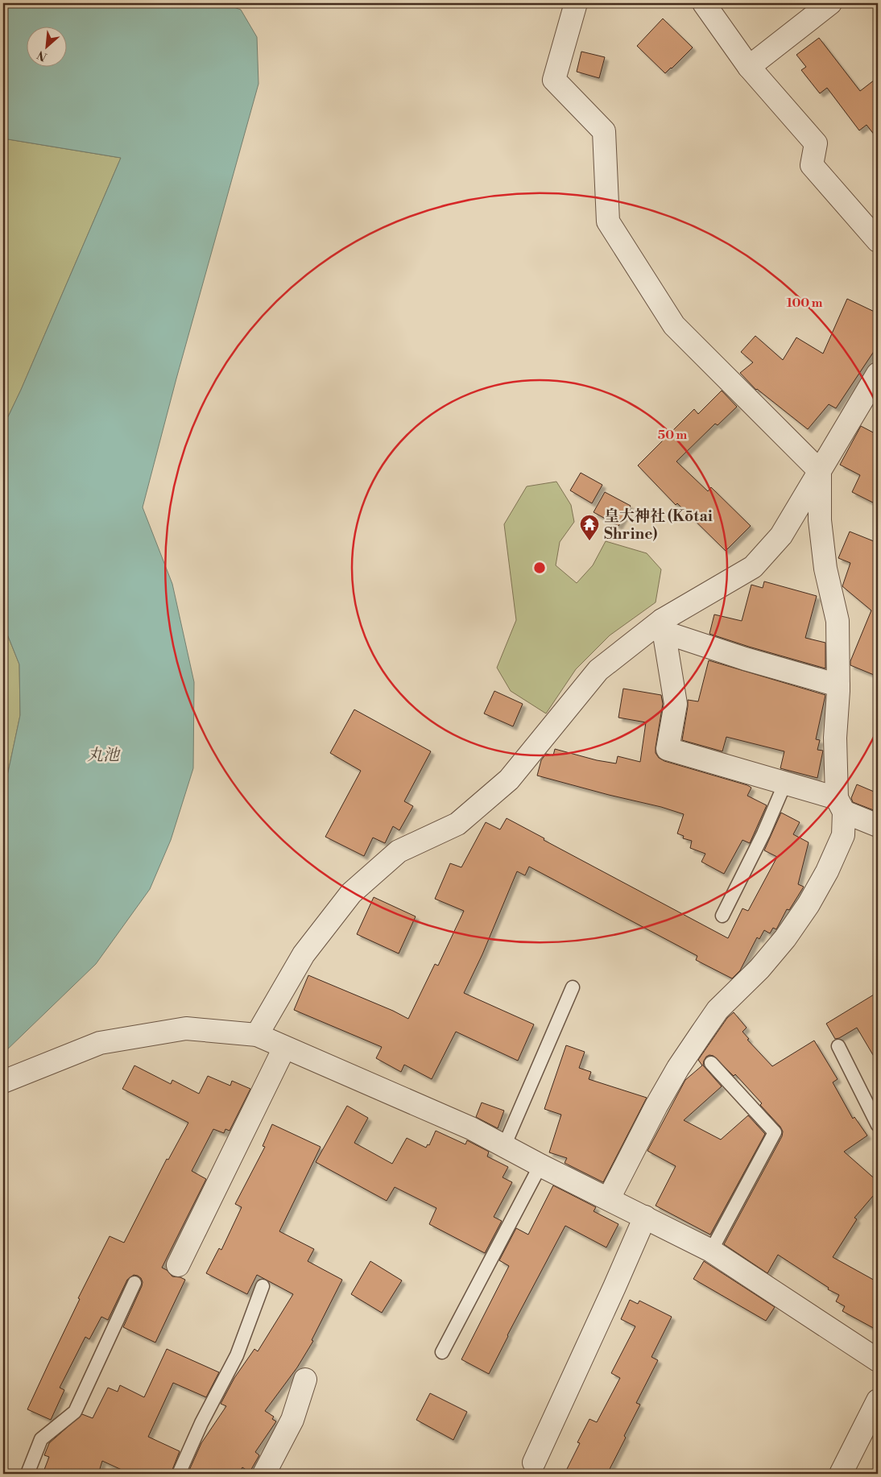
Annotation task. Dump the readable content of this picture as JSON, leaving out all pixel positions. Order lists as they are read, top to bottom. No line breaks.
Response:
{"water":["丸池"],"places":{"temple":["皇大神社 (Kōtai Shrine)"]},"north":"bottom left","rings":["100 m","50 m"]}
